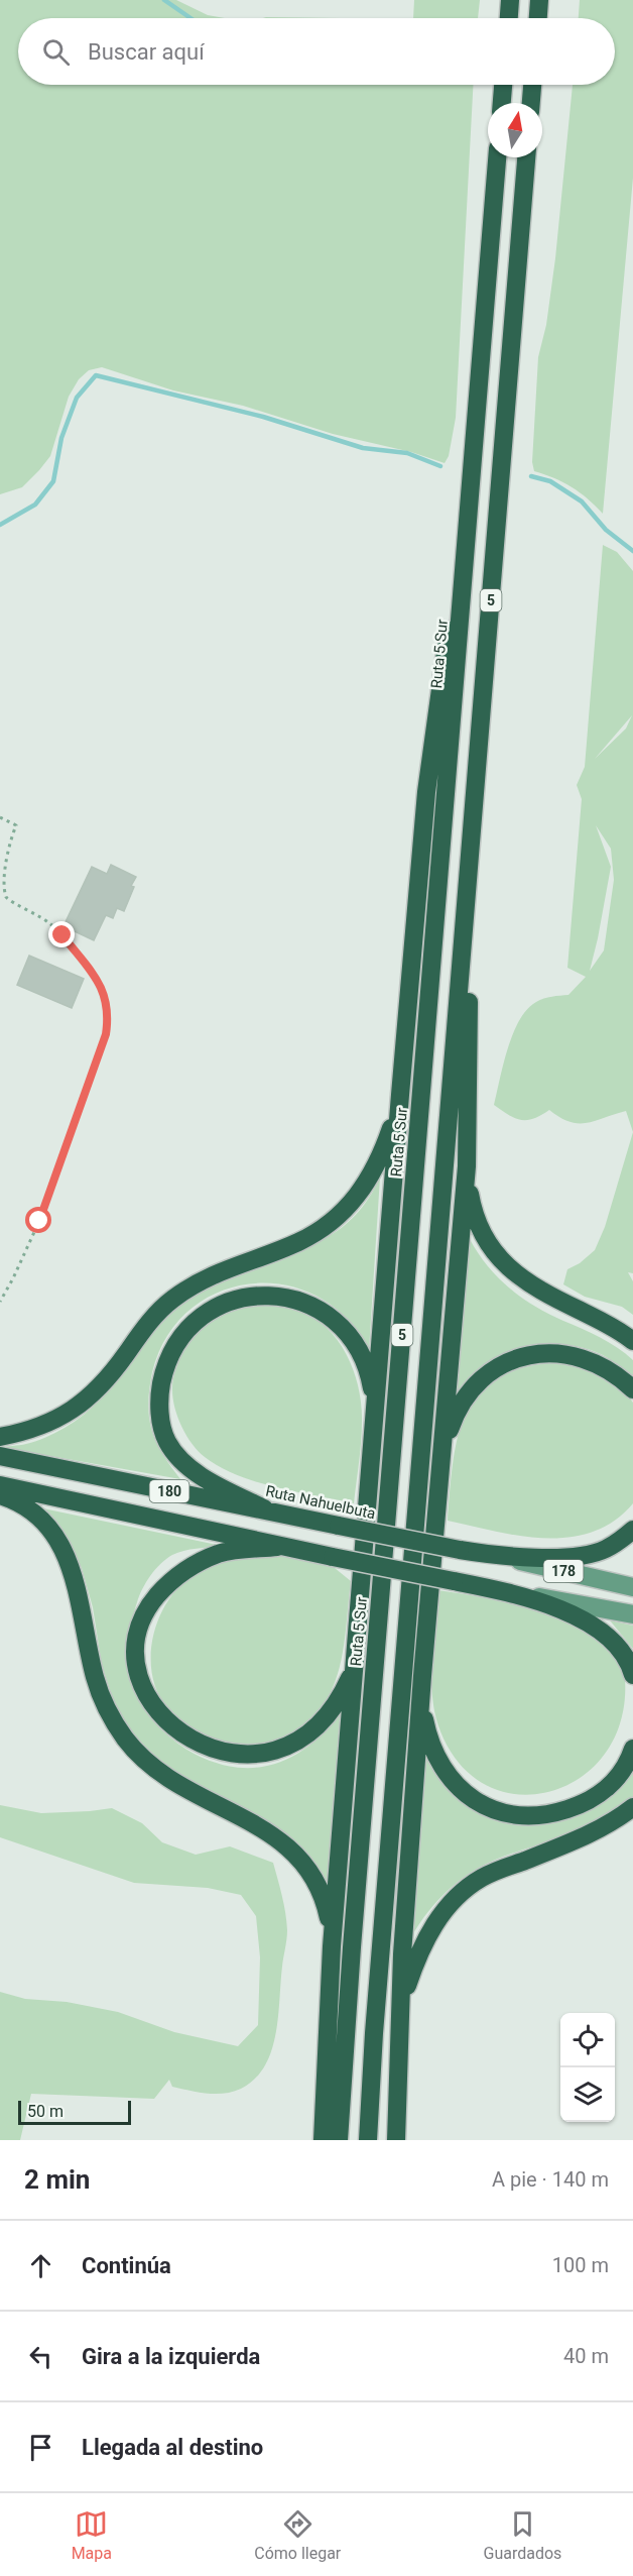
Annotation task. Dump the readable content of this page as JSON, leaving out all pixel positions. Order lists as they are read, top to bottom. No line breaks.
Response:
{"streets":{"highway":["5","Ruta 5 Sur","180","Ruta Nahuelbuta","178"]},"crossings":[["180","178"]],"scale_bar":"50 m","north":"top","page":{"search":"Buscar aquí","scale":"50 m","heading":["2 min","A pie · 140 m"],"list":[["Continúa","100 m"],["Gira a la izquierda","40 m"],"Llegada al destino"],"nav":["Mapa","Cómo llegar","Guardados"]}}
